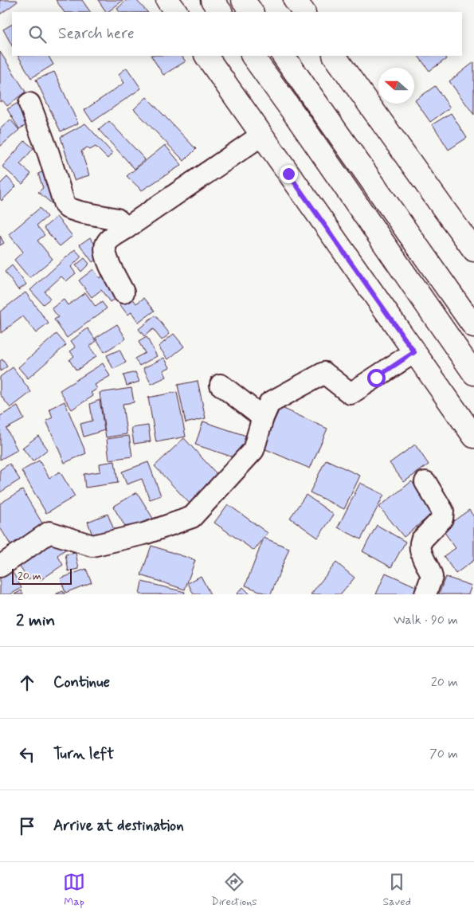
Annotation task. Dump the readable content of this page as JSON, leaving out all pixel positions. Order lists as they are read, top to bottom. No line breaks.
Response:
{"scale_bar":"20 m","north":"left","page":{"search":"Search here","scale":"20 m","heading":["2 min","Walk · 90 m"],"list":[["Continue","20 m"],["Turn left","70 m"],"Arrive at destination"],"nav":["Map","Directions","Saved"]}}
